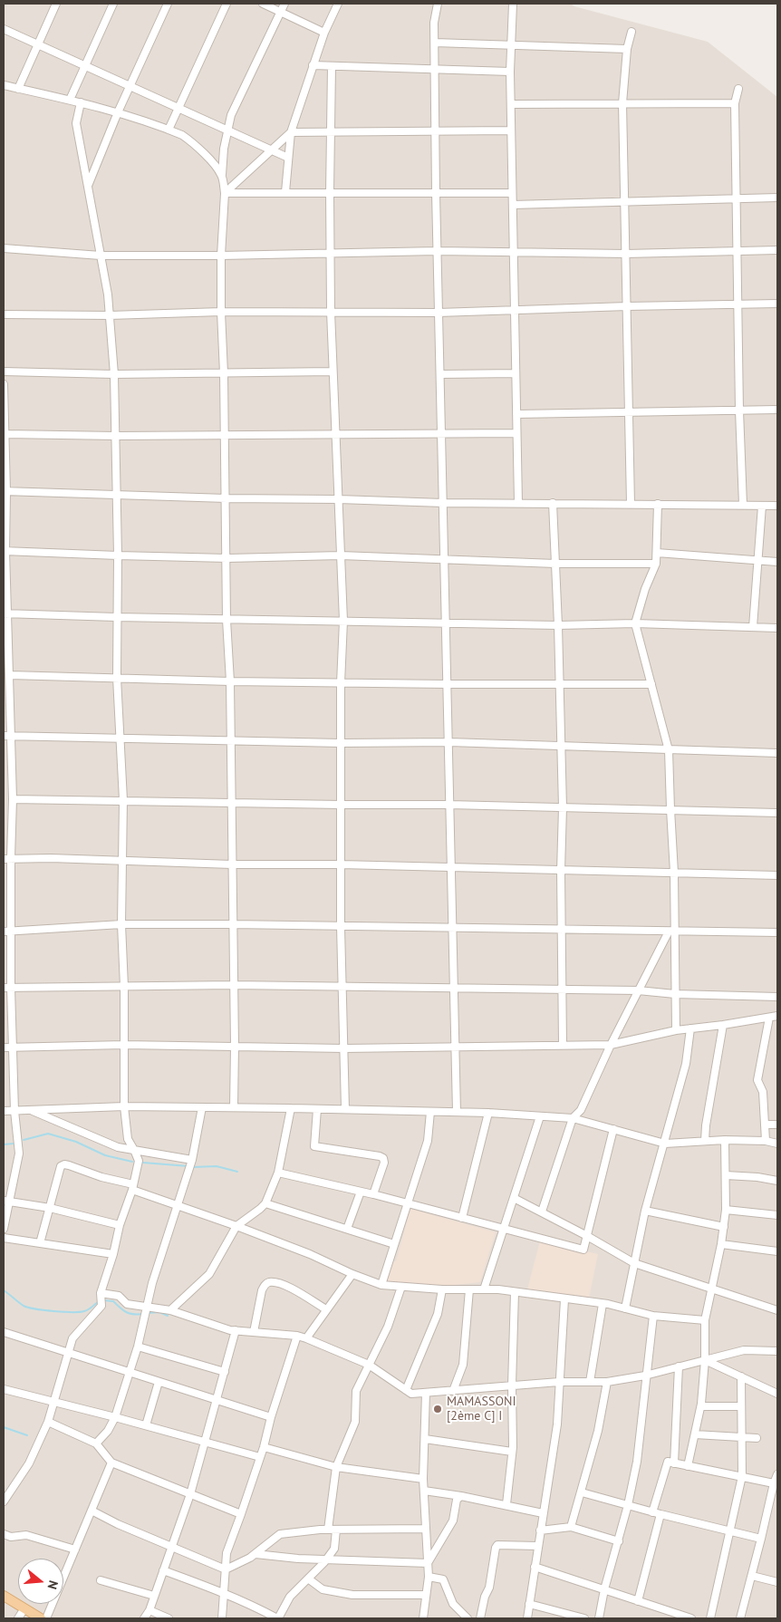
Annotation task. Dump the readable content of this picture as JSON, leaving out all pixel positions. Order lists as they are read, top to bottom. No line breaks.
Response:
{"places":["MAMASSONI [2ème C] I"],"north":"right"}
